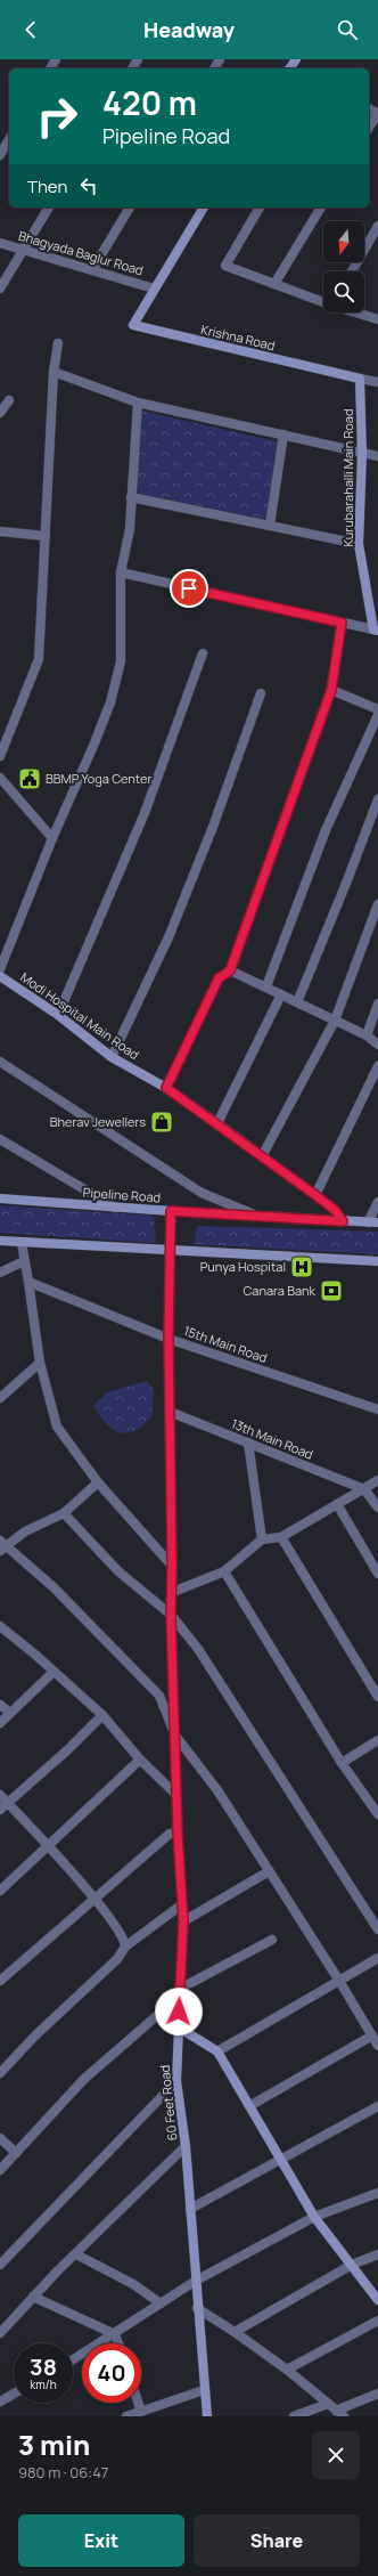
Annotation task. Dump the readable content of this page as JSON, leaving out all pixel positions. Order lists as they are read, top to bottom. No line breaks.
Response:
{"streets":{"street":["Bhagyada Baglur Road","Krishna Road","Kurubarahalli Main Road","Modi Hospital Main Road","Pipeline Road","15th Main Road","13th Main Road","60 Feet Road"]},"crossings":[["Bhagyada Baglur Road","Krishna Road"],["Krishna Road","Kurubarahalli Main Road"],["Modi Hospital Main Road","Pipeline Road"],["Pipeline Road","60 Feet Road"],["15th Main Road","60 Feet Road"],["13th Main Road","60 Feet Road"]],"places":{"public building":["BBMP Yoga Center"],"shop":["Bherav Jewellers"],"hospital":["Punya Hospital"],"bank":["Canara Bank"]},"north":"bottom","page":{"header":"Headway","turn":["420 m","Pipeline Road"],"then":"Then","speed":"38 km/h","limit":"40","heading":["3 min","980 m · 06:47"],"buttons":["Exit","Share"]}}
